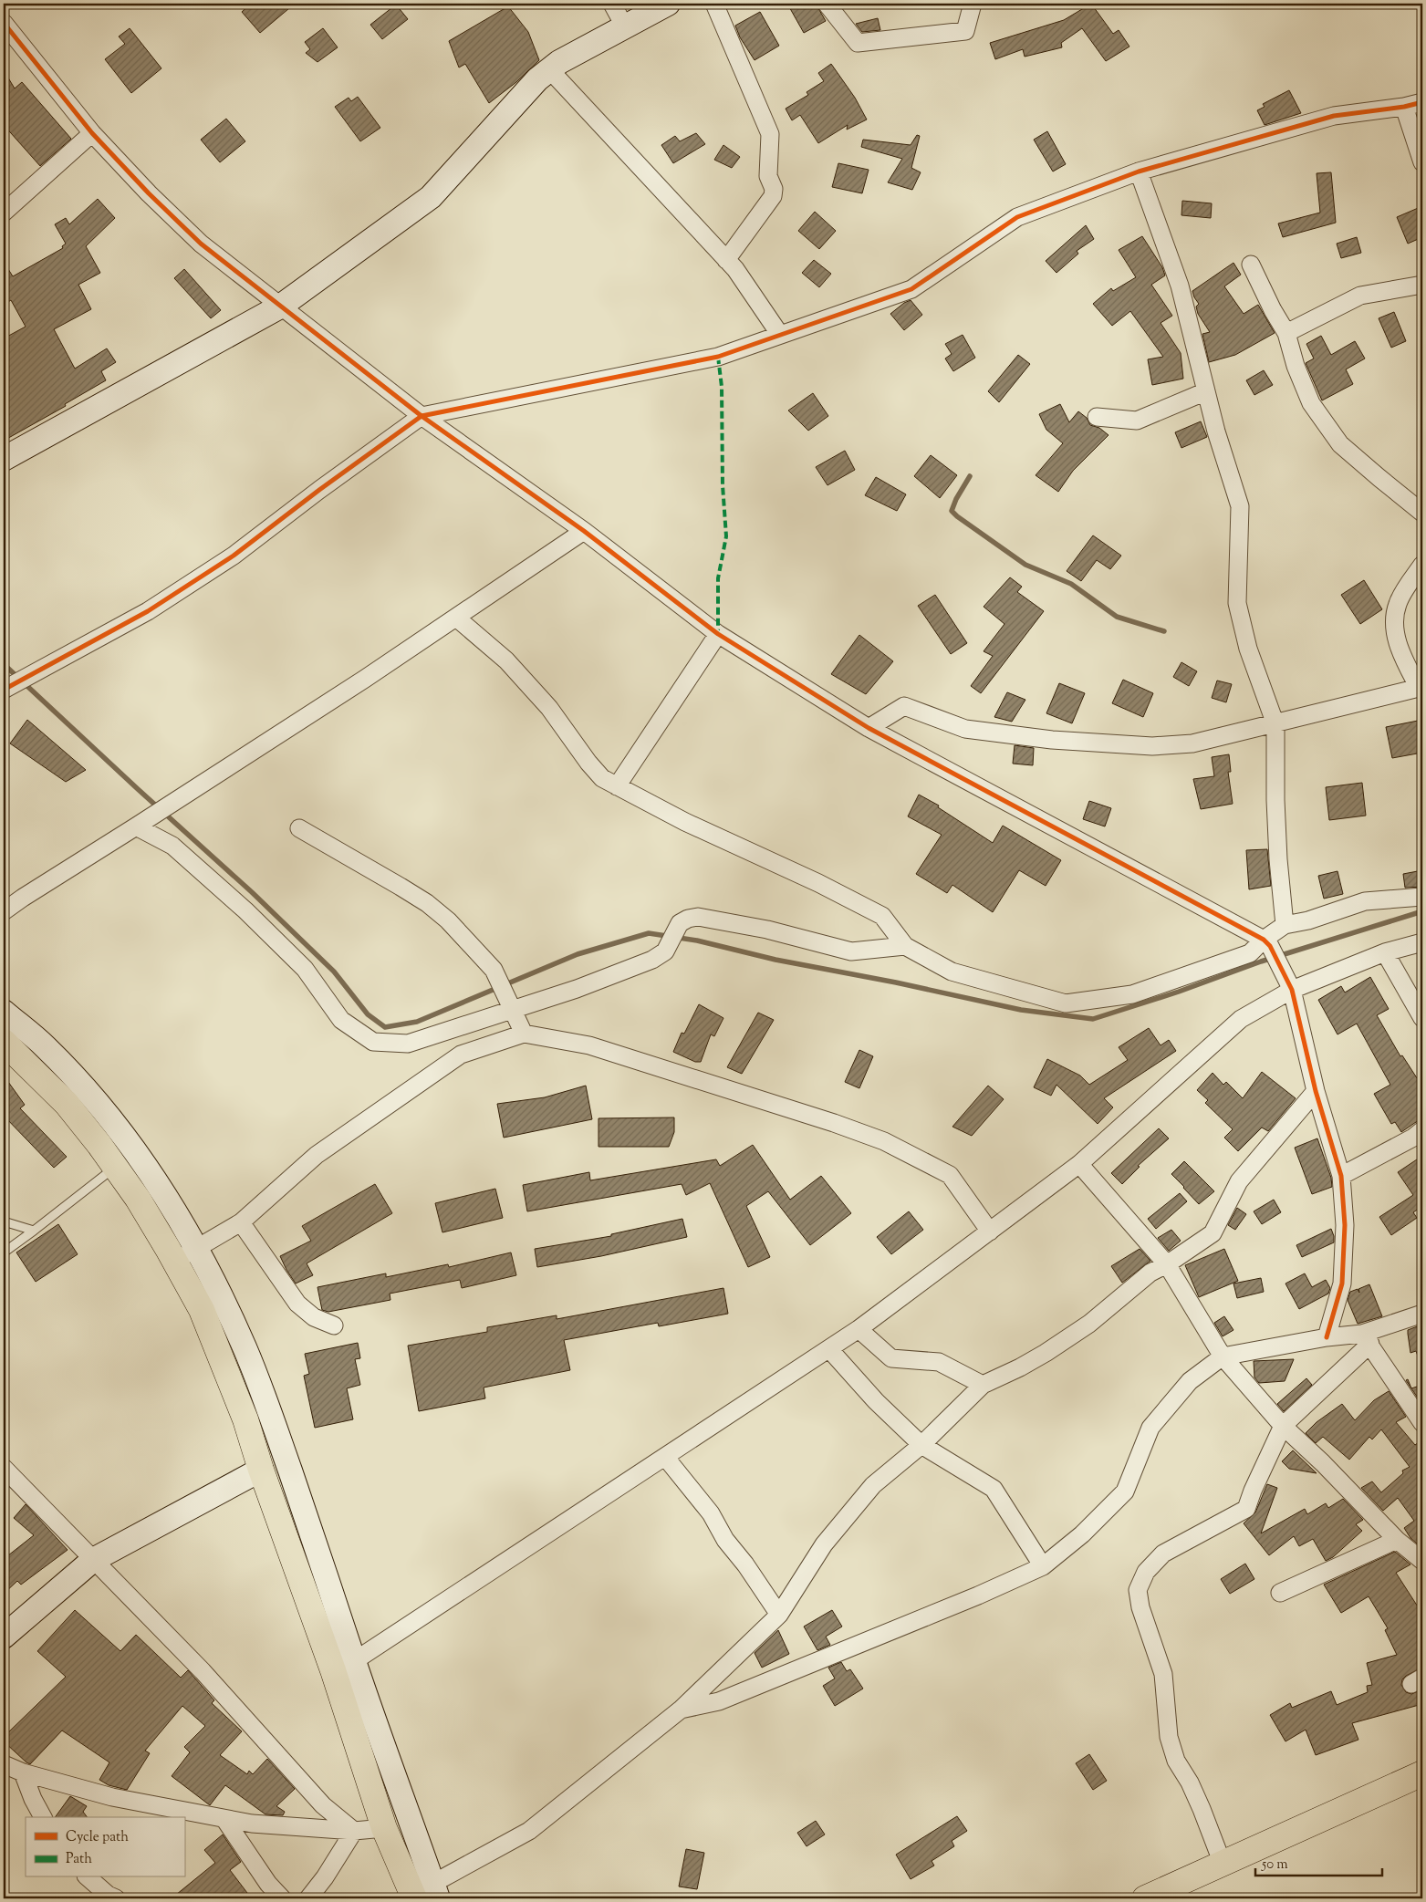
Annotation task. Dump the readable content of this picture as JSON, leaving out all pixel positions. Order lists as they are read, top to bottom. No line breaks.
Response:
{"legend":["Cycle path","Path"],"scale_bar":"50 m"}
